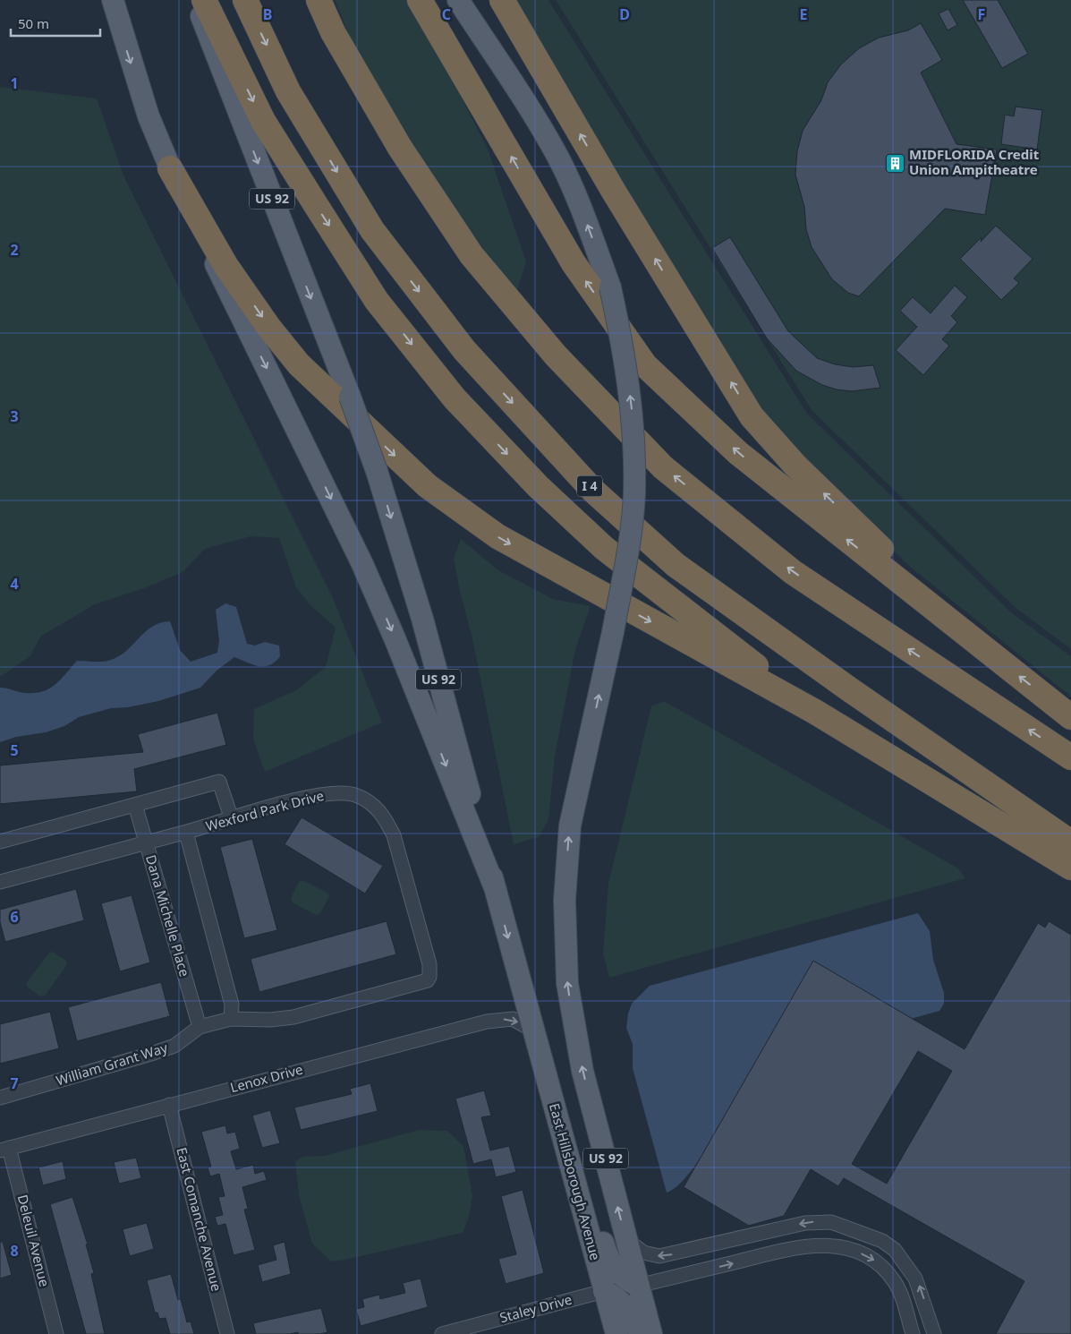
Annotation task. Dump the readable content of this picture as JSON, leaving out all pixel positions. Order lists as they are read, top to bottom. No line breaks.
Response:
{"streets":{"highway":["I 4"],"main road":["US 92","East Hillsborough Avenue"],"street":["Wexford Park Drive","Dana Michelle Place","William Grant Way","Lenox Drive","East Comanche Avenue","Deleuil Avenue","Staley Drive"]},"crossings":[["US 92","Lenox Drive"],["US 92","East Hillsborough Avenue"],["Wexford Park Drive","Dana Michelle Place"],["Wexford Park Drive","William Grant Way"],["Dana Michelle Place","William Grant Way"],["Lenox Drive","East Hillsborough Avenue"],["Lenox Drive","East Comanche Avenue"],["Lenox Drive","Deleuil Avenue"],["East Hillsborough Avenue","Staley Drive"]],"one_way":["Lenox Drive"],"places":{"building":["MIDFLORIDA Credit Union Ampitheatre"]},"scale_bar":"50 m","grid":{"columns":["B","C","D","E","F"],"rows":["1","2","3","4","5","6","7","8"]}}
